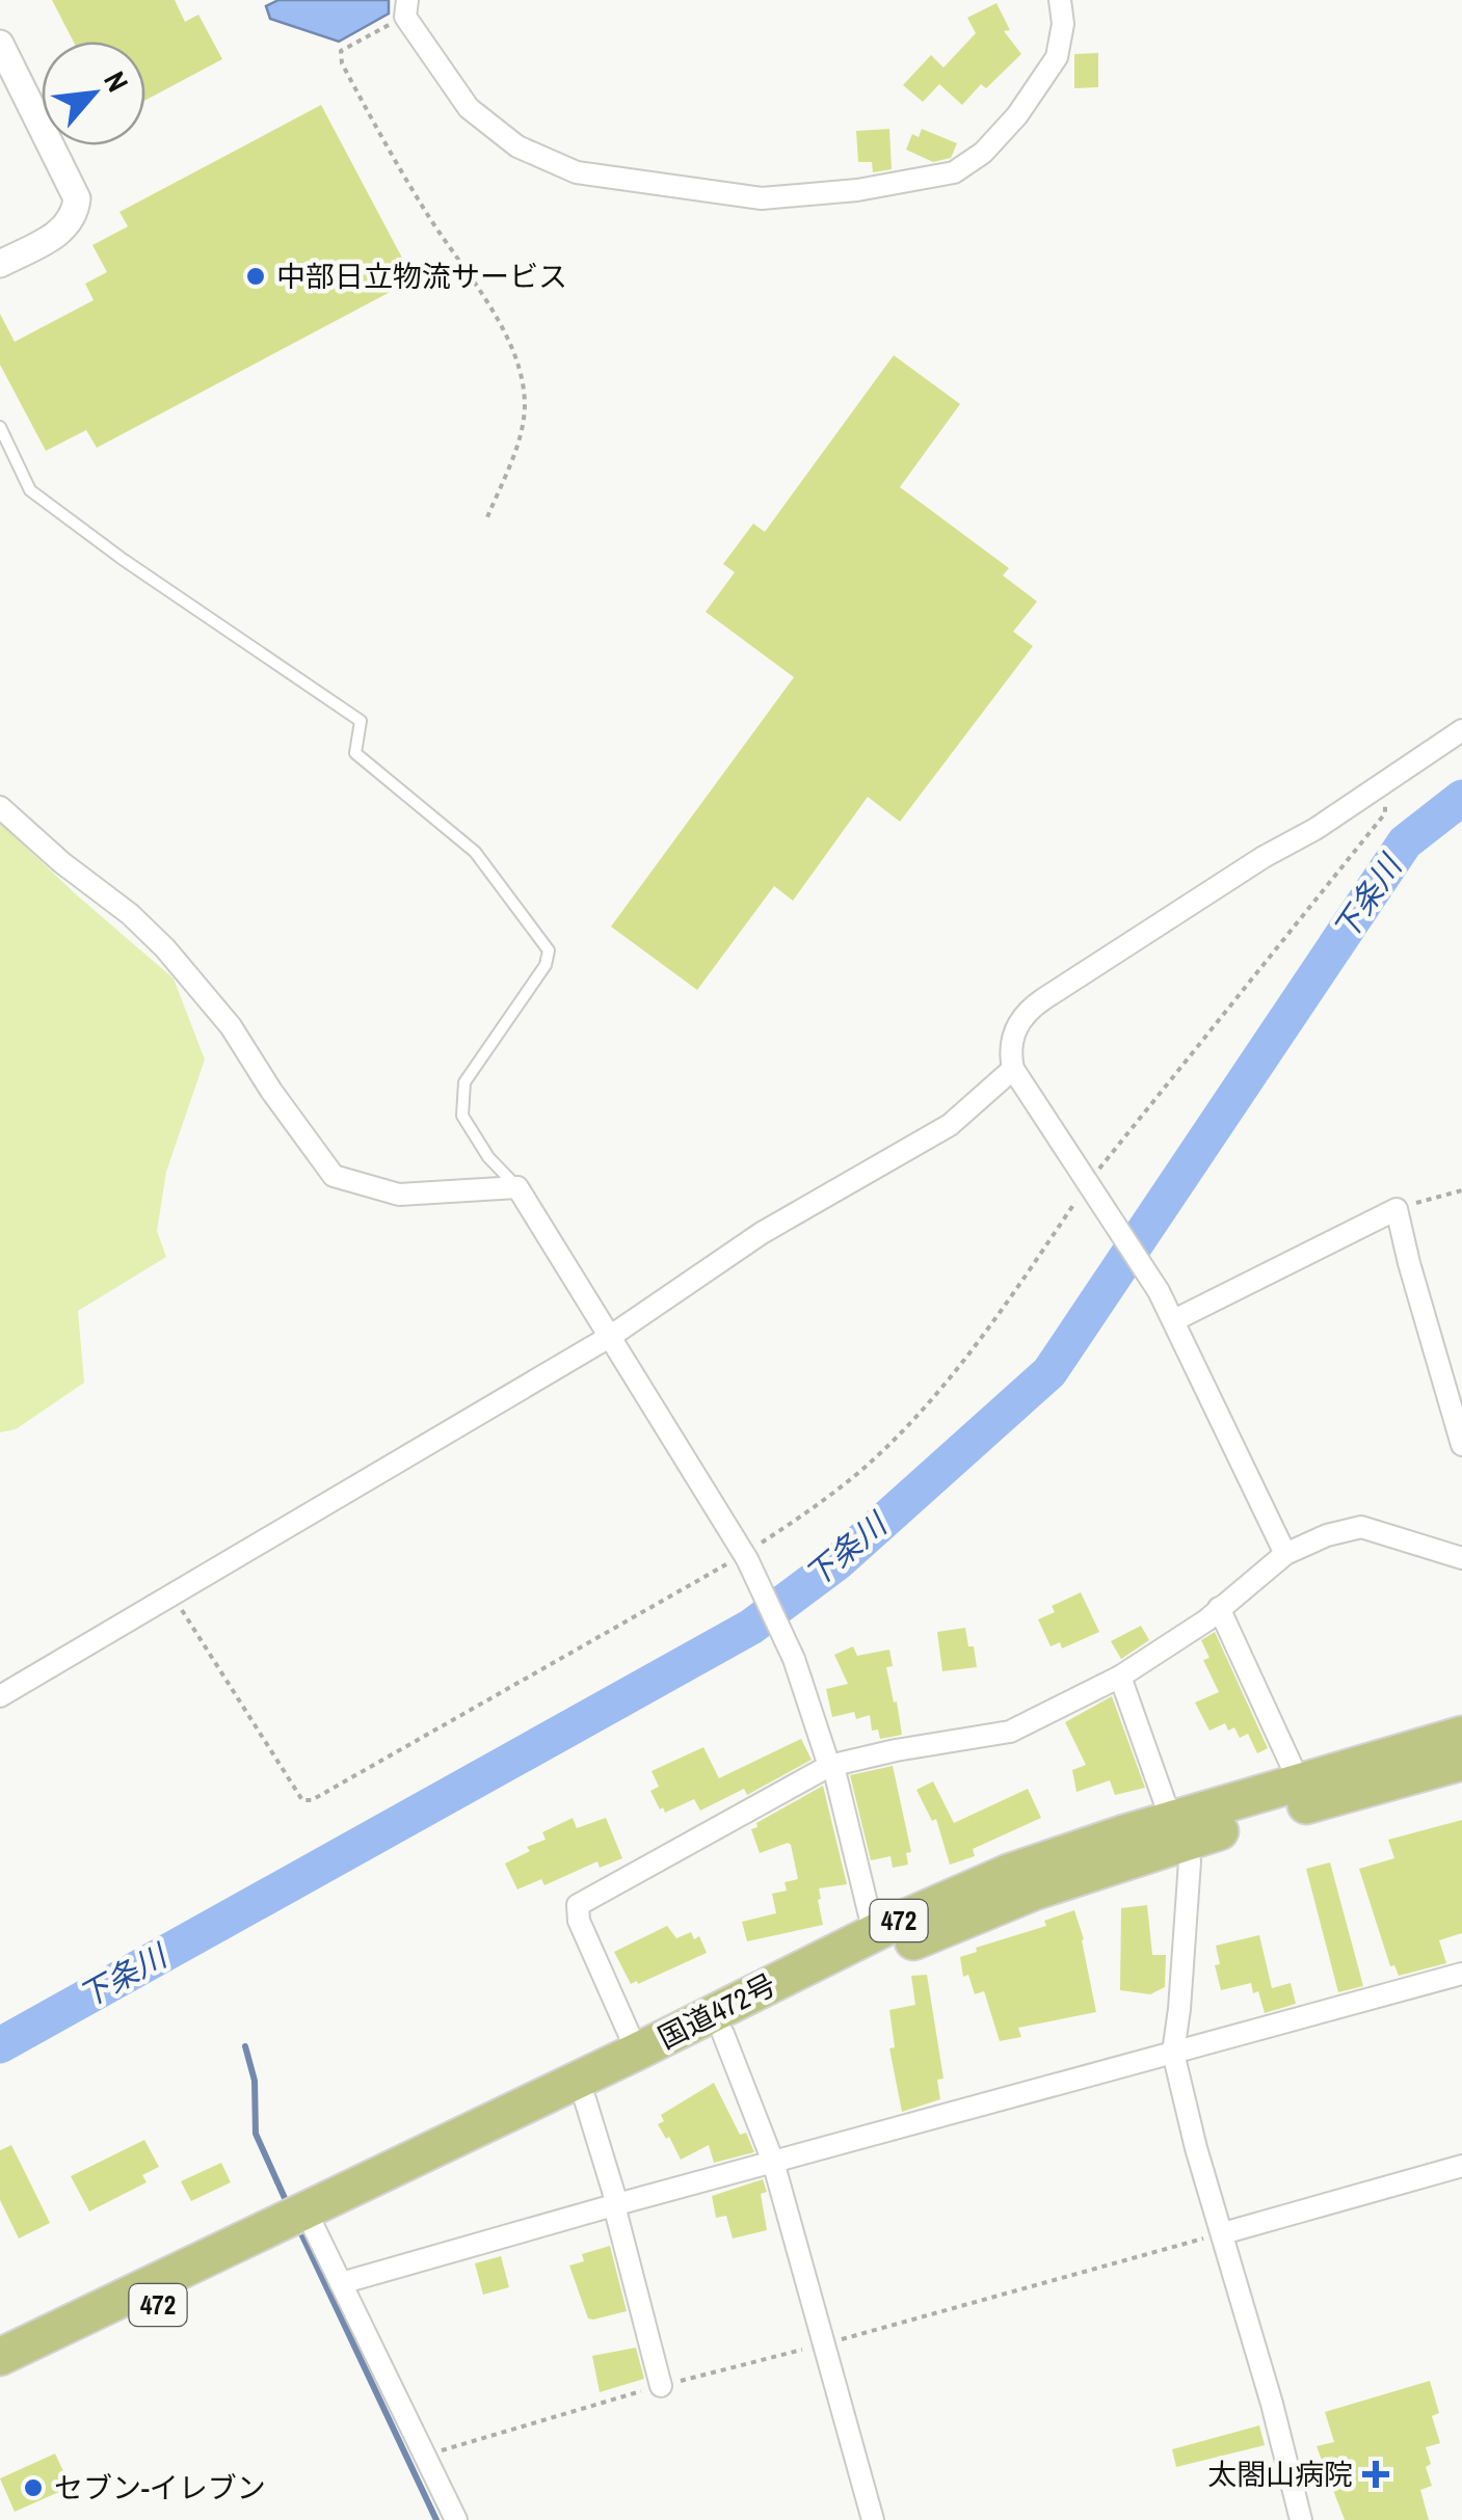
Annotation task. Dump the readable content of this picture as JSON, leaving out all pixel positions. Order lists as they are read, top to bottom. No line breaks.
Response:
{"streets":{"highway":["472","国道472号"]},"water":["下条川"],"places":{"other":["中部日立物流サービス","セブン-イレブン"],"health":["太閤山病院"]},"north":"top right"}
